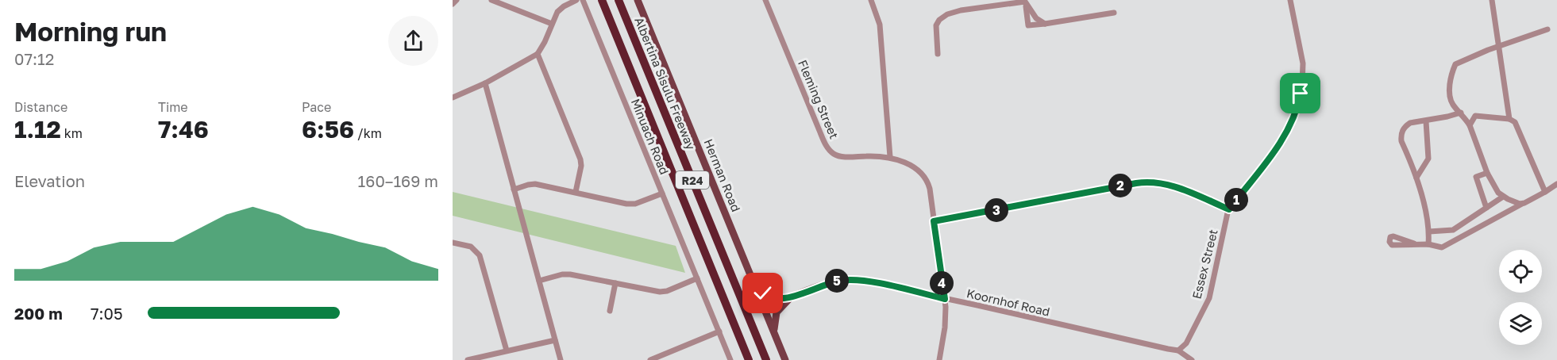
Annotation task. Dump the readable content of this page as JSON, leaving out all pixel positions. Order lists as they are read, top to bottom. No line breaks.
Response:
{"streets":{"highway":["Albertina Sisulu Freeway","R24"],"main road":["Herman Road"],"street":["Fleming Street","Minuach Road","Essex Street","Koornhof Road"]},"crossings":[["Fleming Street","Koornhof Road"],["Herman Road","Koornhof Road"],["Essex Street","Koornhof Road"]],"page":{"heading":["Morning run","07:12"],"stats":[["Distance","1.12 km"],["Time","7:46"],["Pace","6:56 /km"]],"chart":["Elevation","160–169 m"],"pins":["2","1","3","5","4"],"list":[{"name":"200 m","note":"7:05"}]}}
